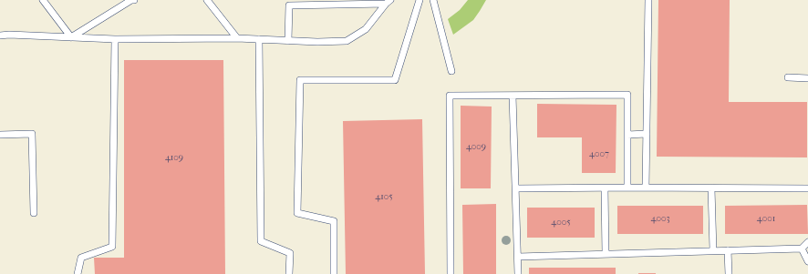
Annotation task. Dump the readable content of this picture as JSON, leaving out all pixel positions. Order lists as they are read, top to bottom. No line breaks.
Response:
{"house_numbers":["4009","4007","4109","4105","4003","4001","4005"]}
